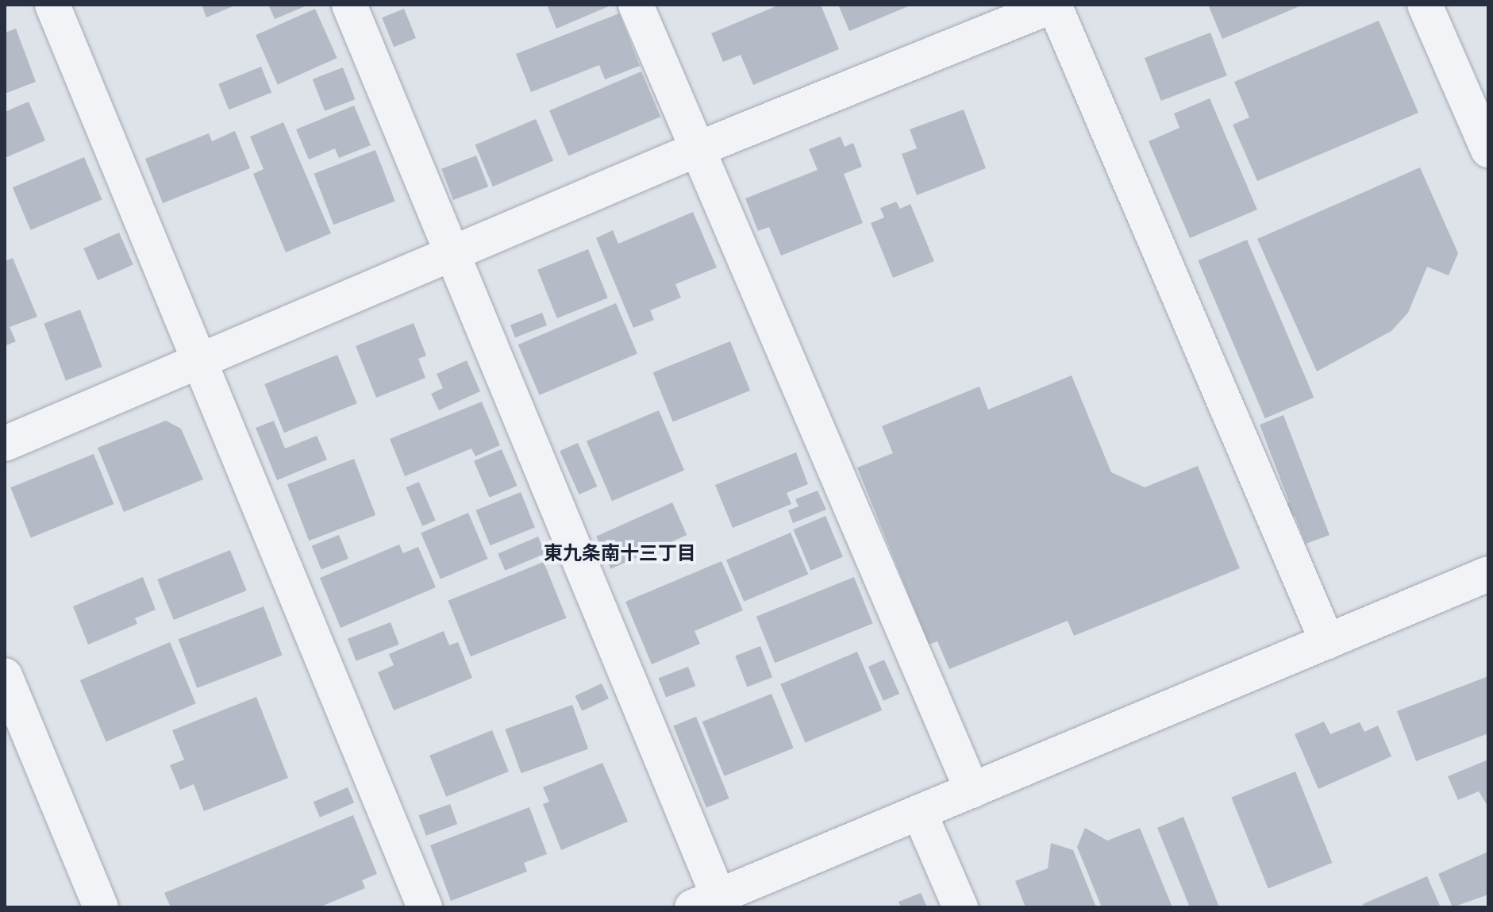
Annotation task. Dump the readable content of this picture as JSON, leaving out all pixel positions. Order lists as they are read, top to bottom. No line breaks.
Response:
{"districts":["東九条南十三丁目"]}
